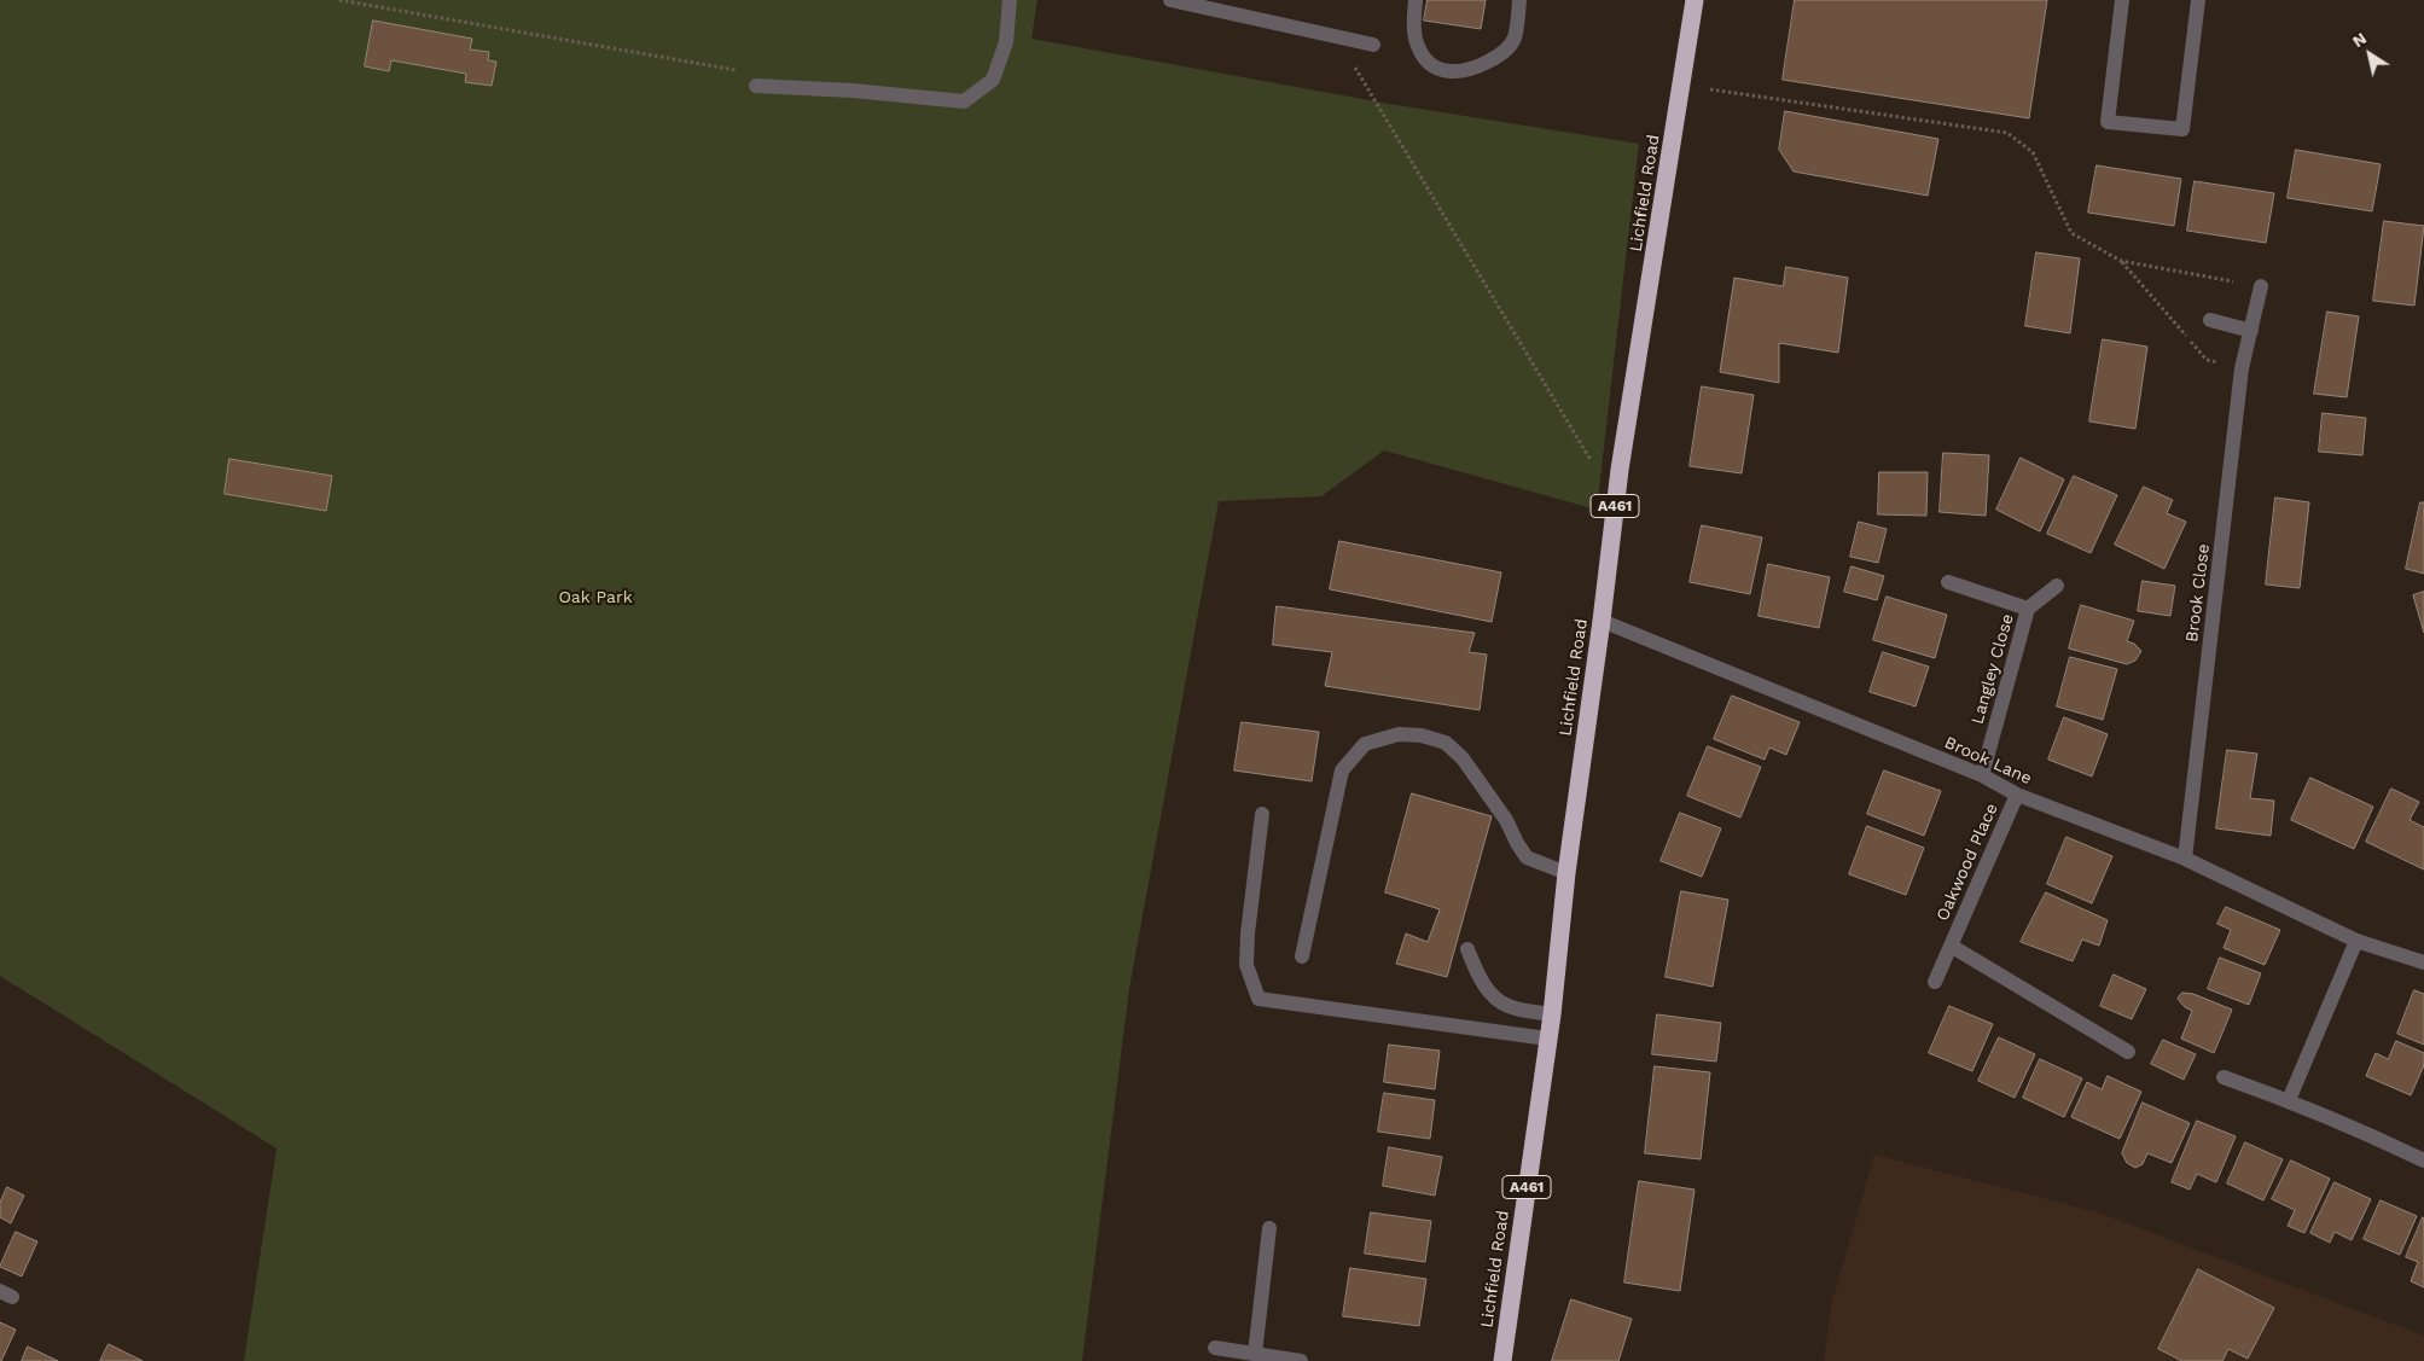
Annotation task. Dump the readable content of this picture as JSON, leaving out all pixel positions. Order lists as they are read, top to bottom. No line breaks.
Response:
{"streets":{"highway":["Lichfield Road","A461"],"street":["Brook Close","Langley Close","Brook Lane","Oakwood Place"]},"crossings":[["Lichfield Road","Brook Lane"],["Brook Close","Brook Lane"],["Langley Close","Brook Lane"],["Brook Lane","Oakwood Place"]],"parks":["Oak Park"],"north":"top left"}
